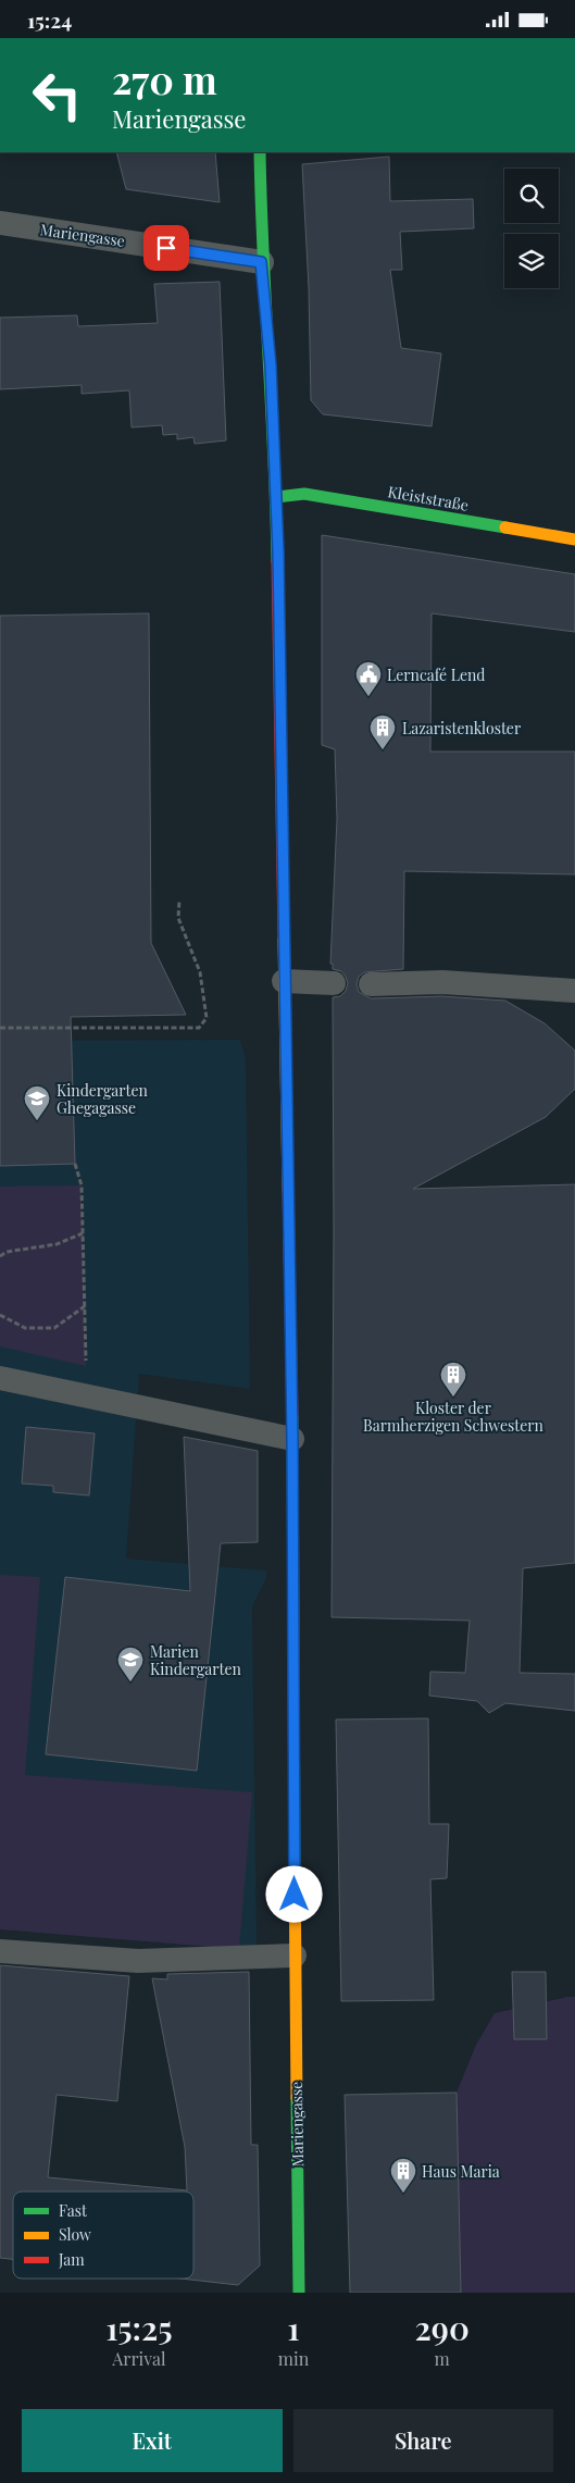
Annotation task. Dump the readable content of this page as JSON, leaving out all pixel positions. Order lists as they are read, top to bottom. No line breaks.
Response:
{"streets":{"street":["Mariengasse","Kleiststraße"]},"crossings":[["Mariengasse","Kleiststraße"]],"places":{"public building":["Lerncafé Lend"],"building":["Lazaristenkloster","Kloster der Barmherzigen Schwestern","Haus Maria"],"school or university":["Kindergarten Ghegagasse","Marien Kindergarten"]},"legend":["Fast","Slow","Jam"],"page":{"status":"15:24","turn":["270 m","Mariengasse"],"eta":["15:25","Arrival","1","min","290","m"],"buttons":["Exit","Share"]}}
